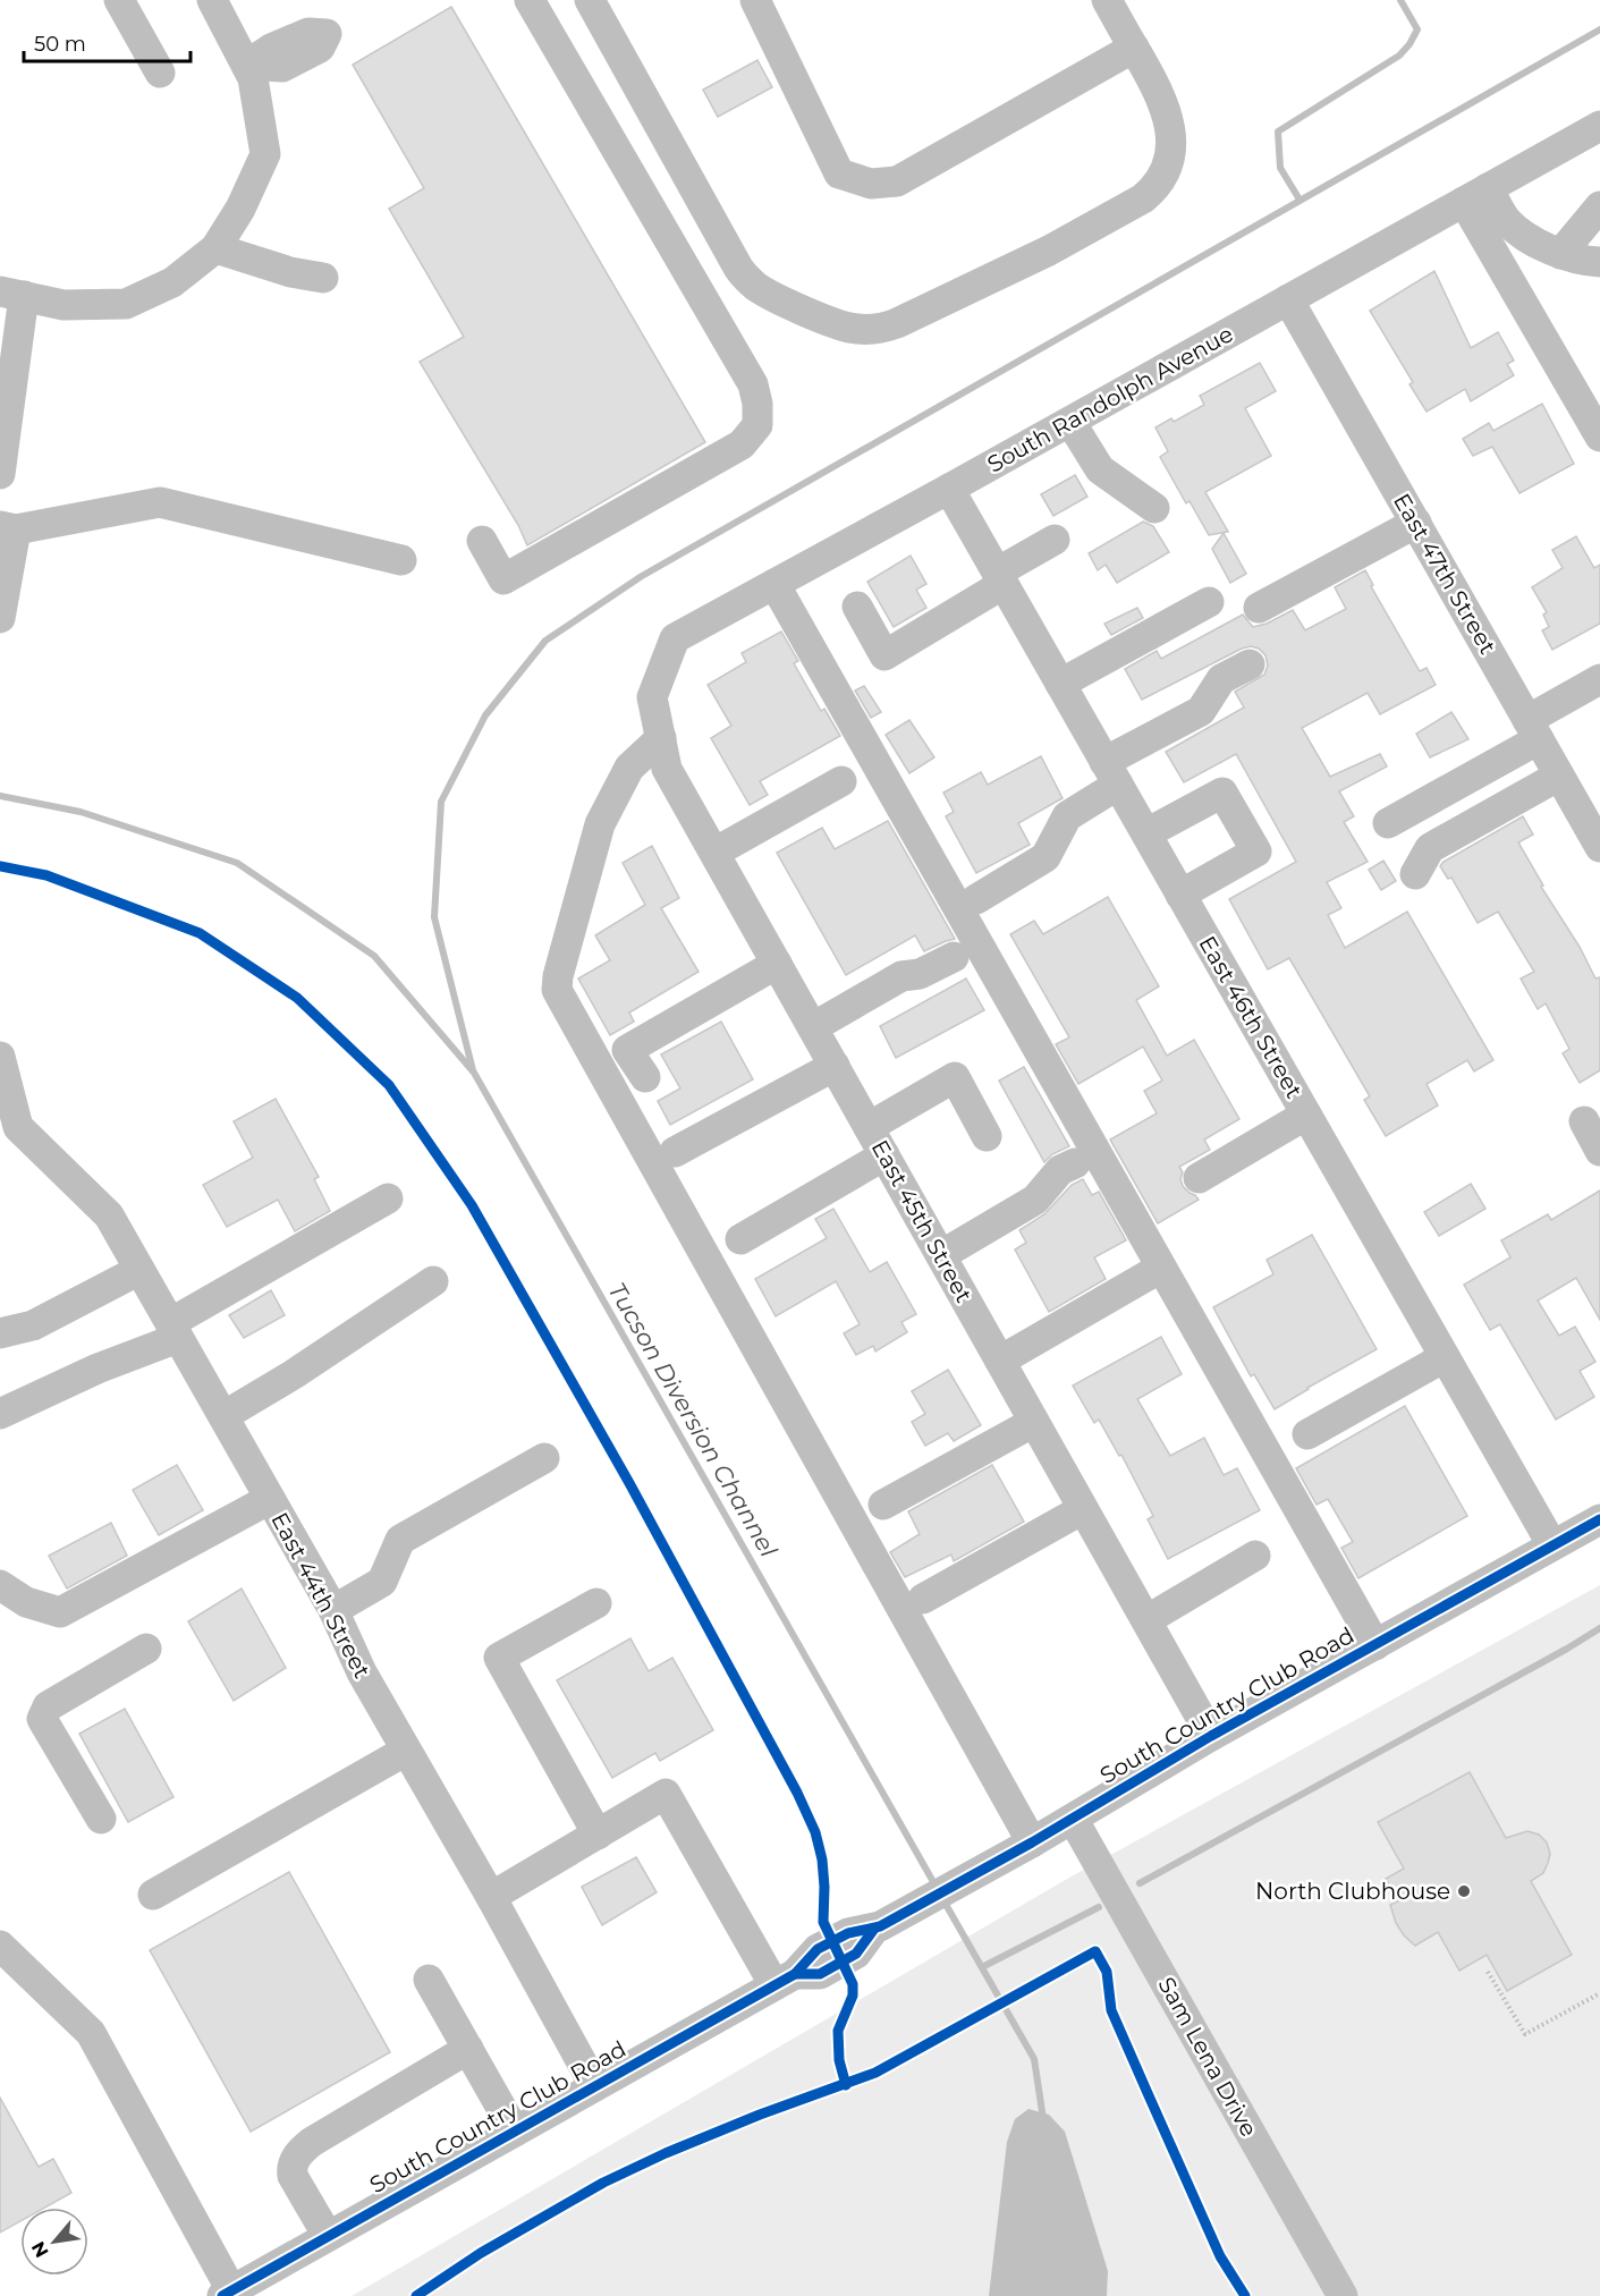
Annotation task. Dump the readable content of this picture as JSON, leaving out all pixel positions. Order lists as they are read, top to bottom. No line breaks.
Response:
{"streets":{"street":["South Randolph Avenue","East 47th Street","East 46th Street","East 45th Street","East 44th Street","South Country Club Road","Sam Lena Drive"]},"crossings":[["South Randolph Avenue","East 47th Street"],["South Randolph Avenue","East 46th Street"],["South Randolph Avenue","East 45th Street"],["East 46th Street","South Country Club Road"],["East 45th Street","South Country Club Road"],["East 44th Street","South Country Club Road"],["South Country Club Road","Sam Lena Drive"]],"water":["Tucson Diversion Channel"],"places":["North Clubhouse"],"scale_bar":"50 m","north":"bottom left"}
